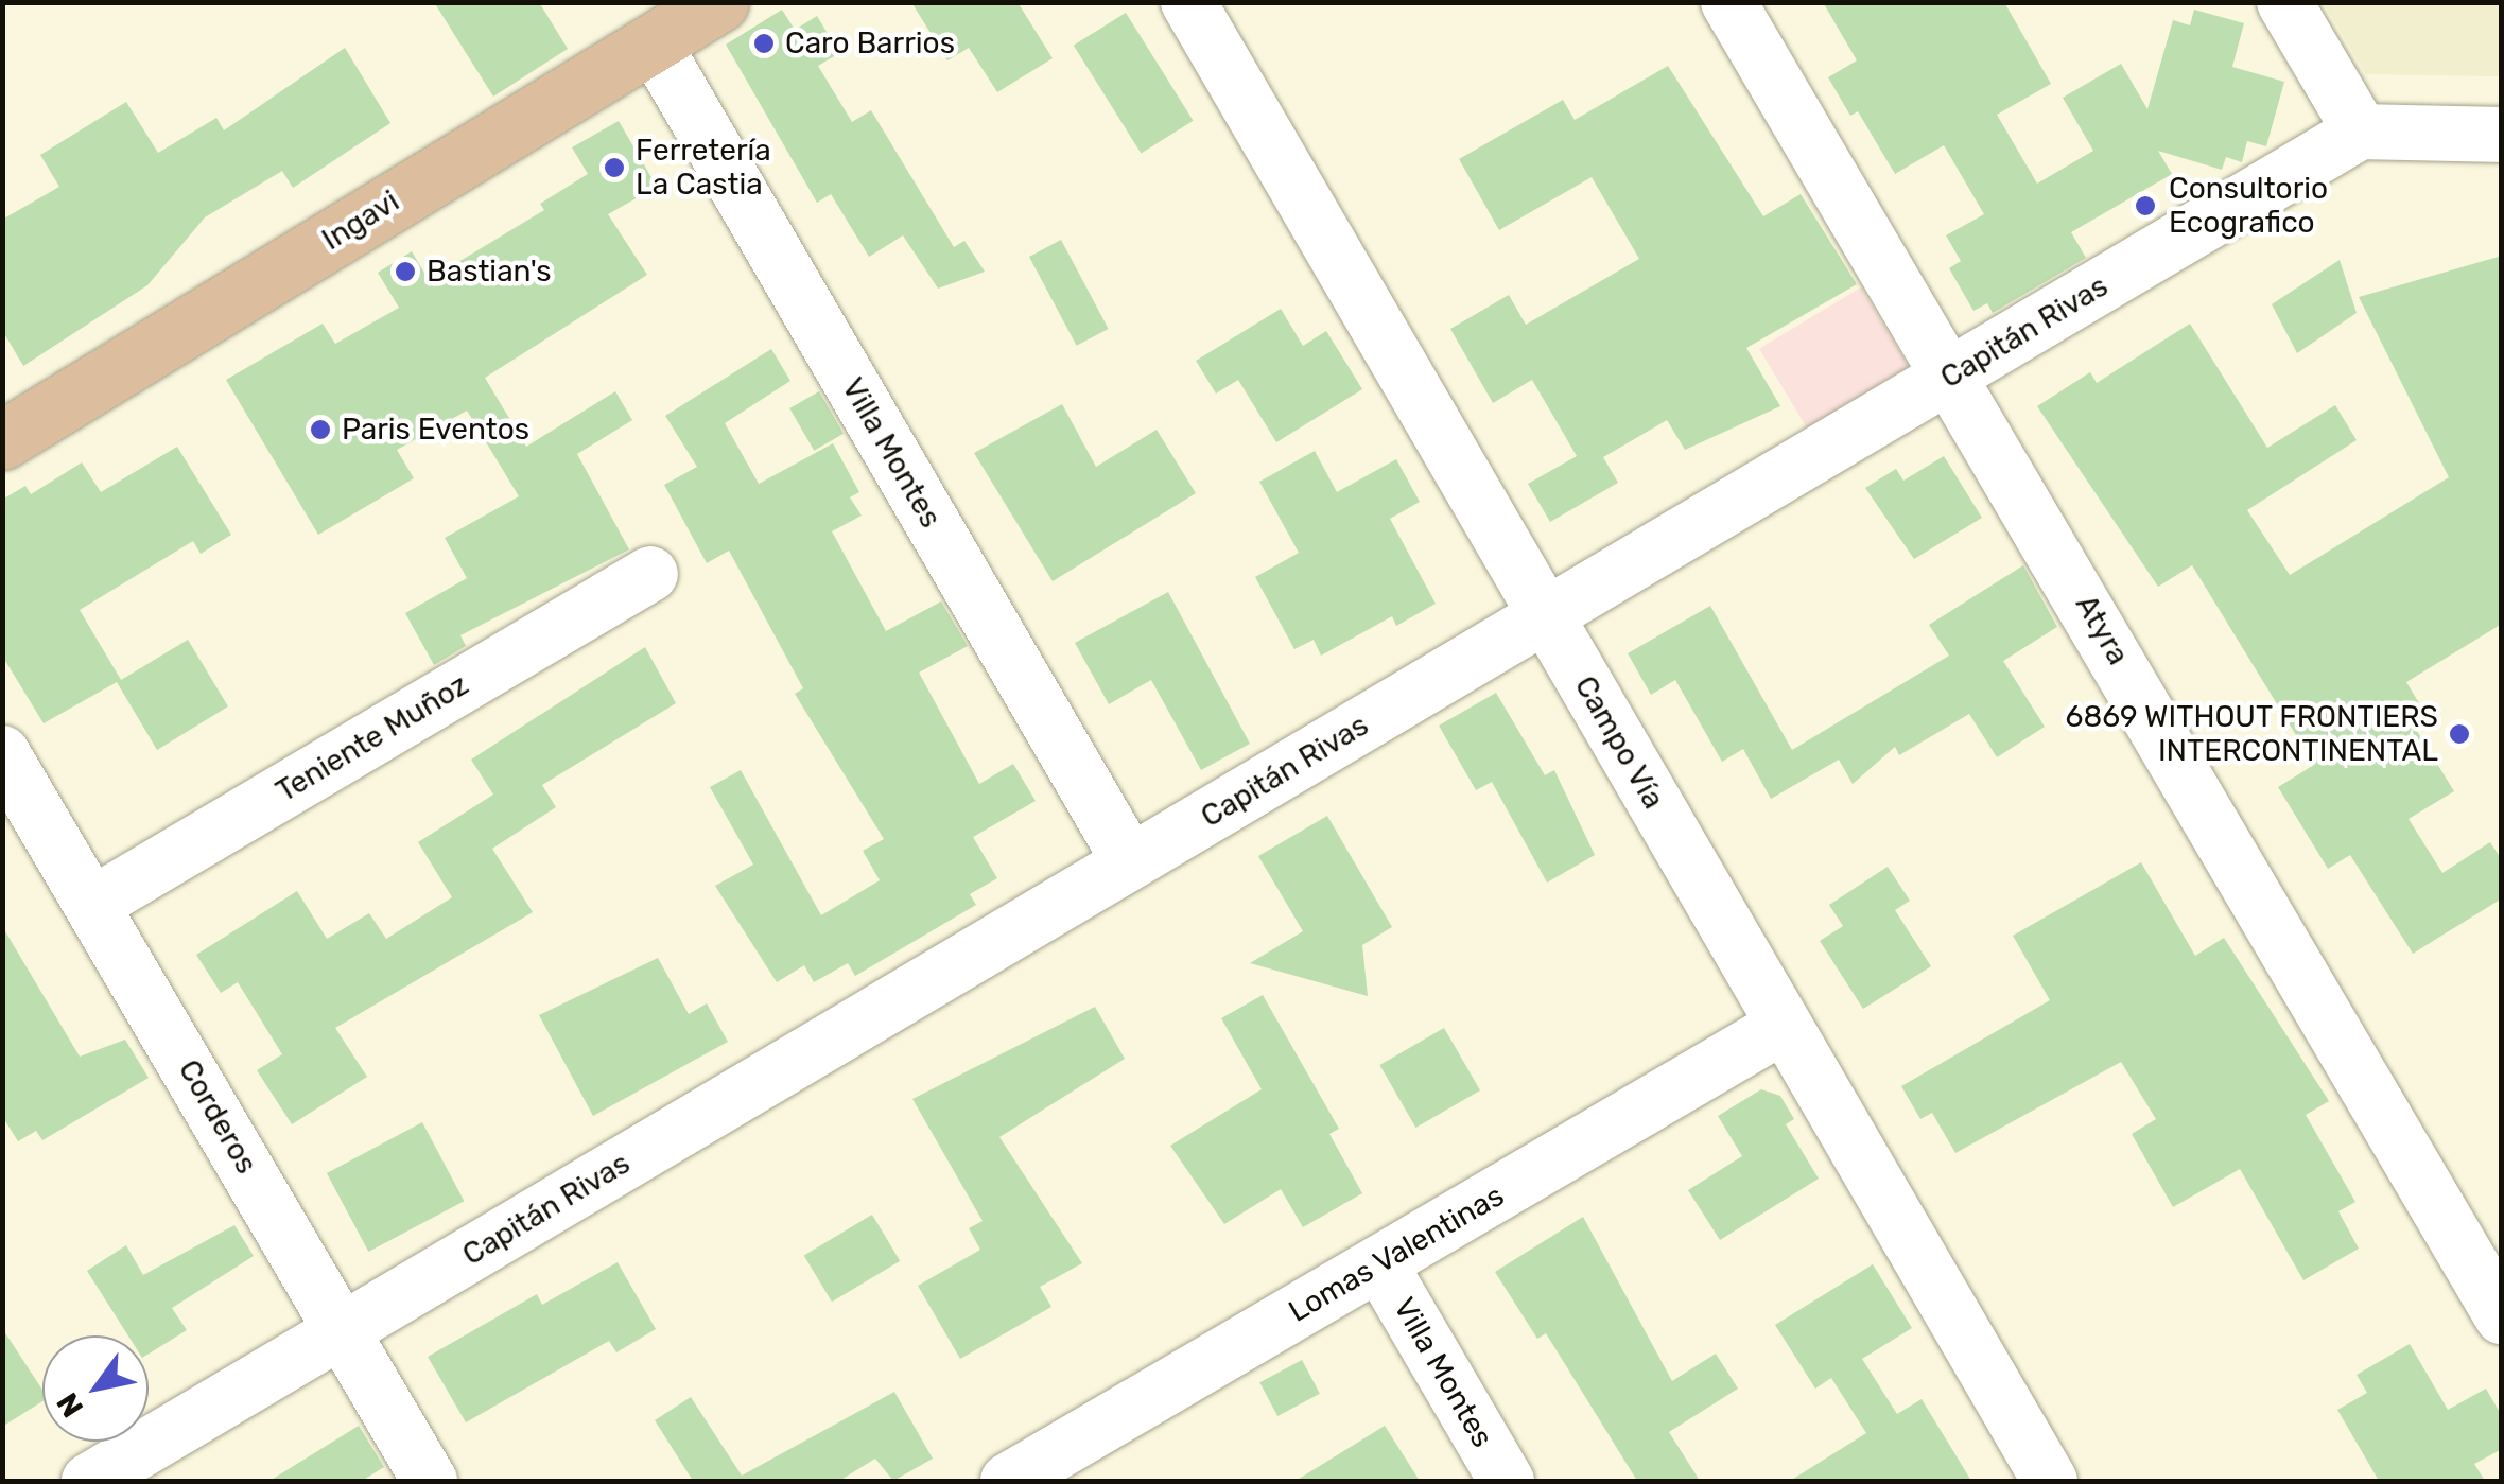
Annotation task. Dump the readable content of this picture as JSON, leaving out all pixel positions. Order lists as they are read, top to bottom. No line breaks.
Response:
{"streets":{"main road":["Ingavi"],"street":["Capitán Rivas","Villa Montes","Atyra","Teniente Muñoz","Campo Vía","Corderos","Lomas Valentinas"]},"crossings":[["Ingavi","Villa Montes"],["Capitán Rivas","Villa Montes"],["Capitán Rivas","Atyra"],["Capitán Rivas","Campo Vía"],["Capitán Rivas","Corderos"],["Villa Montes","Lomas Valentinas"],["Teniente Muñoz","Corderos"],["Campo Vía","Lomas Valentinas"]],"places":["Caro Barrios","Ferretería La Castia","Consultorio Ecografico","Bastian's","Paris Eventos","6869 WITHOUT FRONTIERS INTERCONTINENTAL"],"north":"bottom left"}
